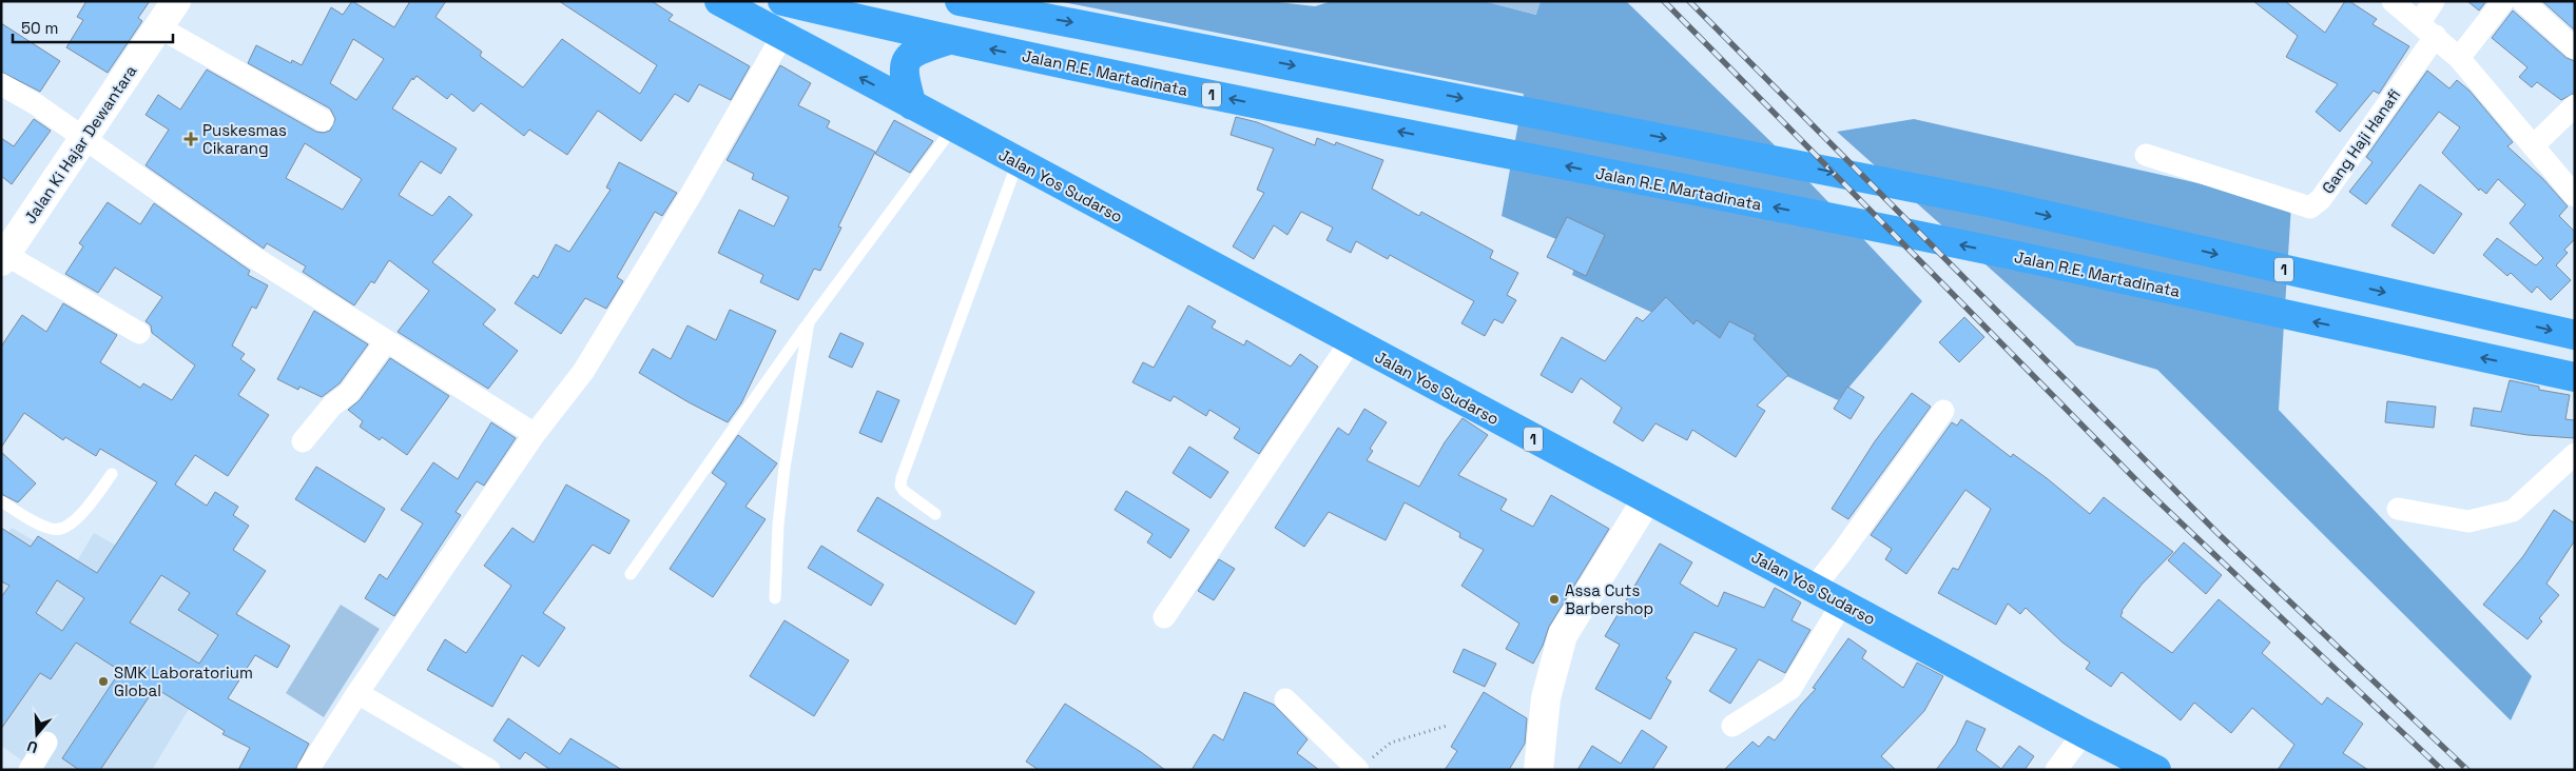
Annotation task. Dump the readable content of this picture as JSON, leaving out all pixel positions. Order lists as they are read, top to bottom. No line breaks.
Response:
{"streets":{"highway":["Jalan R.E. Martadinata","1","Jalan Yos Sudarso"],"main road":["Jalan Ki Hajar Dewantara"],"street":["Gang Haji Hanafi"]},"places":{"health":["Puskesmas Cikarang"],"other":["Assa Cuts Barbershop","SMK Laboratorium Global"]},"scale_bar":"50 m","north":"bottom"}
